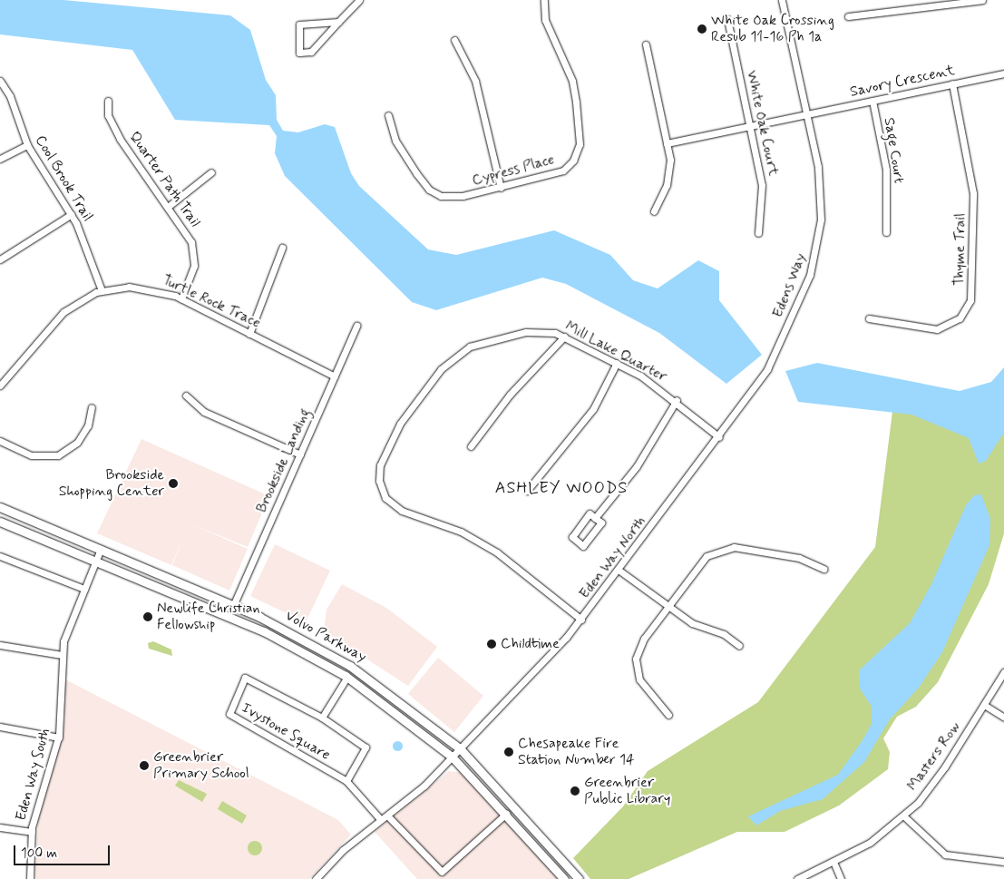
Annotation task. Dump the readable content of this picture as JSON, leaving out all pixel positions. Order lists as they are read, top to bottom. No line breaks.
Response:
{"streets":{"main road":["Volvo Parkway"],"street":["Savory Crescent","White Oak Court","Sage Court","Cypress Place","Cool Brook Trail","Quarter Path Trail","Thyme Trail","Edens Way","Turtle Rock Trace","Mill Lake Quarter","Brookside Landing","Eden Way North","Ivystone Square","Masters Row","Eden Way South"]},"crossings":[["Savory Crescent","White Oak Court"],["Savory Crescent","Sage Court"],["Savory Crescent","Thyme Trail"],["Savory Crescent","Edens Way"],["Cool Brook Trail","Turtle Rock Trace"],["Quarter Path Trail","Turtle Rock Trace"],["Edens Way","Eden Way North"],["Turtle Rock Trace","Brookside Landing"],["Mill Lake Quarter","Eden Way North"],["Brookside Landing","Volvo Parkway"],["Eden Way North","Volvo Parkway"],["Volvo Parkway","Eden Way South"]],"districts":["ASHLEY WOODS"],"places":["White Oak Crossing Resub 11-16 Ph 1a","Brookside Shopping Center","Newlife Christian Fellowship","Childtime","Chesapeake Fire Station Number 14","Greenbrier Primary School","Greenbrier Public Library"],"scale_bar":"100 m"}
